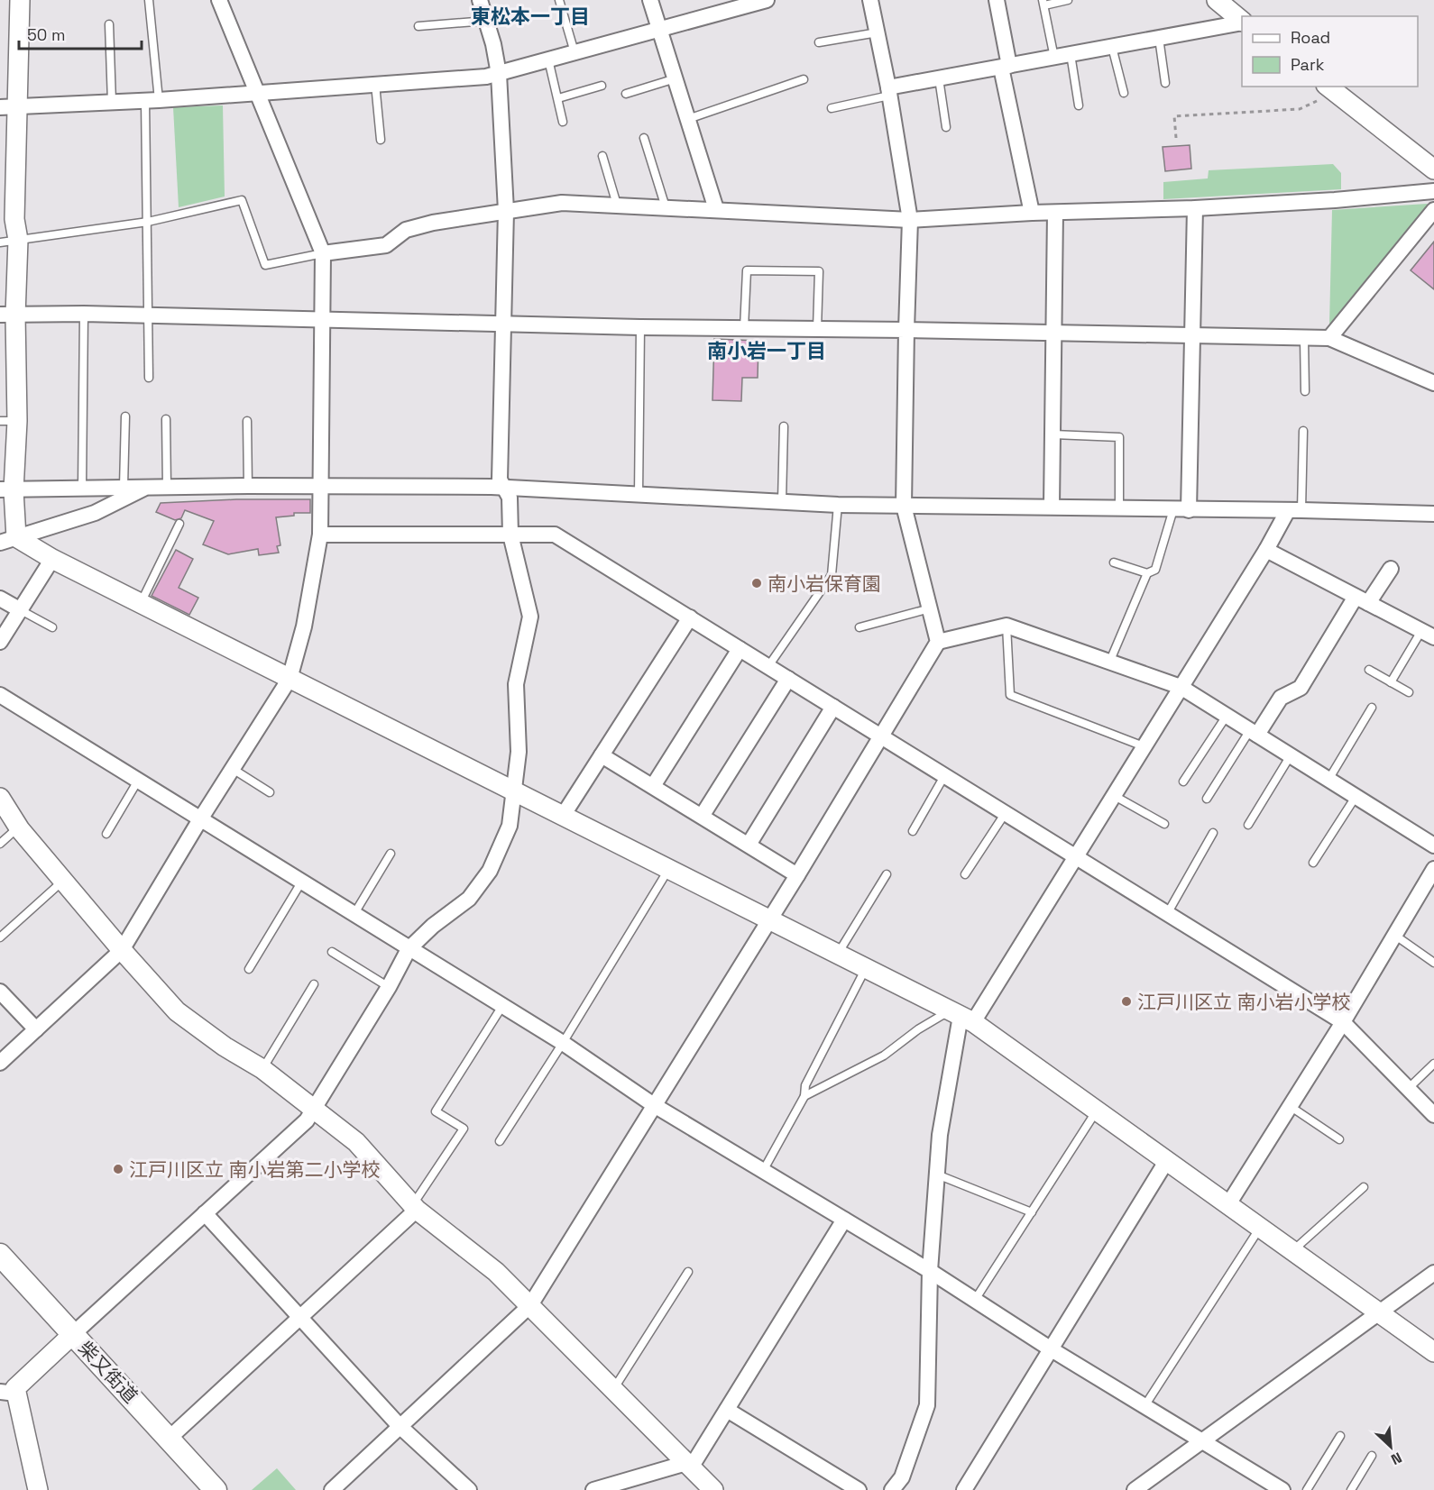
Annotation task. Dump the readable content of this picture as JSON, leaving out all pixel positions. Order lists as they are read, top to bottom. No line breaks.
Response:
{"streets":{"main road":["柴又街道"]},"districts":["東松本一丁目","南小岩一丁目"],"places":["南小岩保育園","江戸川区立 南小岩小学校","江戸川区立 南小岩第二小学校"],"legend":["Road","Park"],"scale_bar":"50 m","north":"bottom right"}
